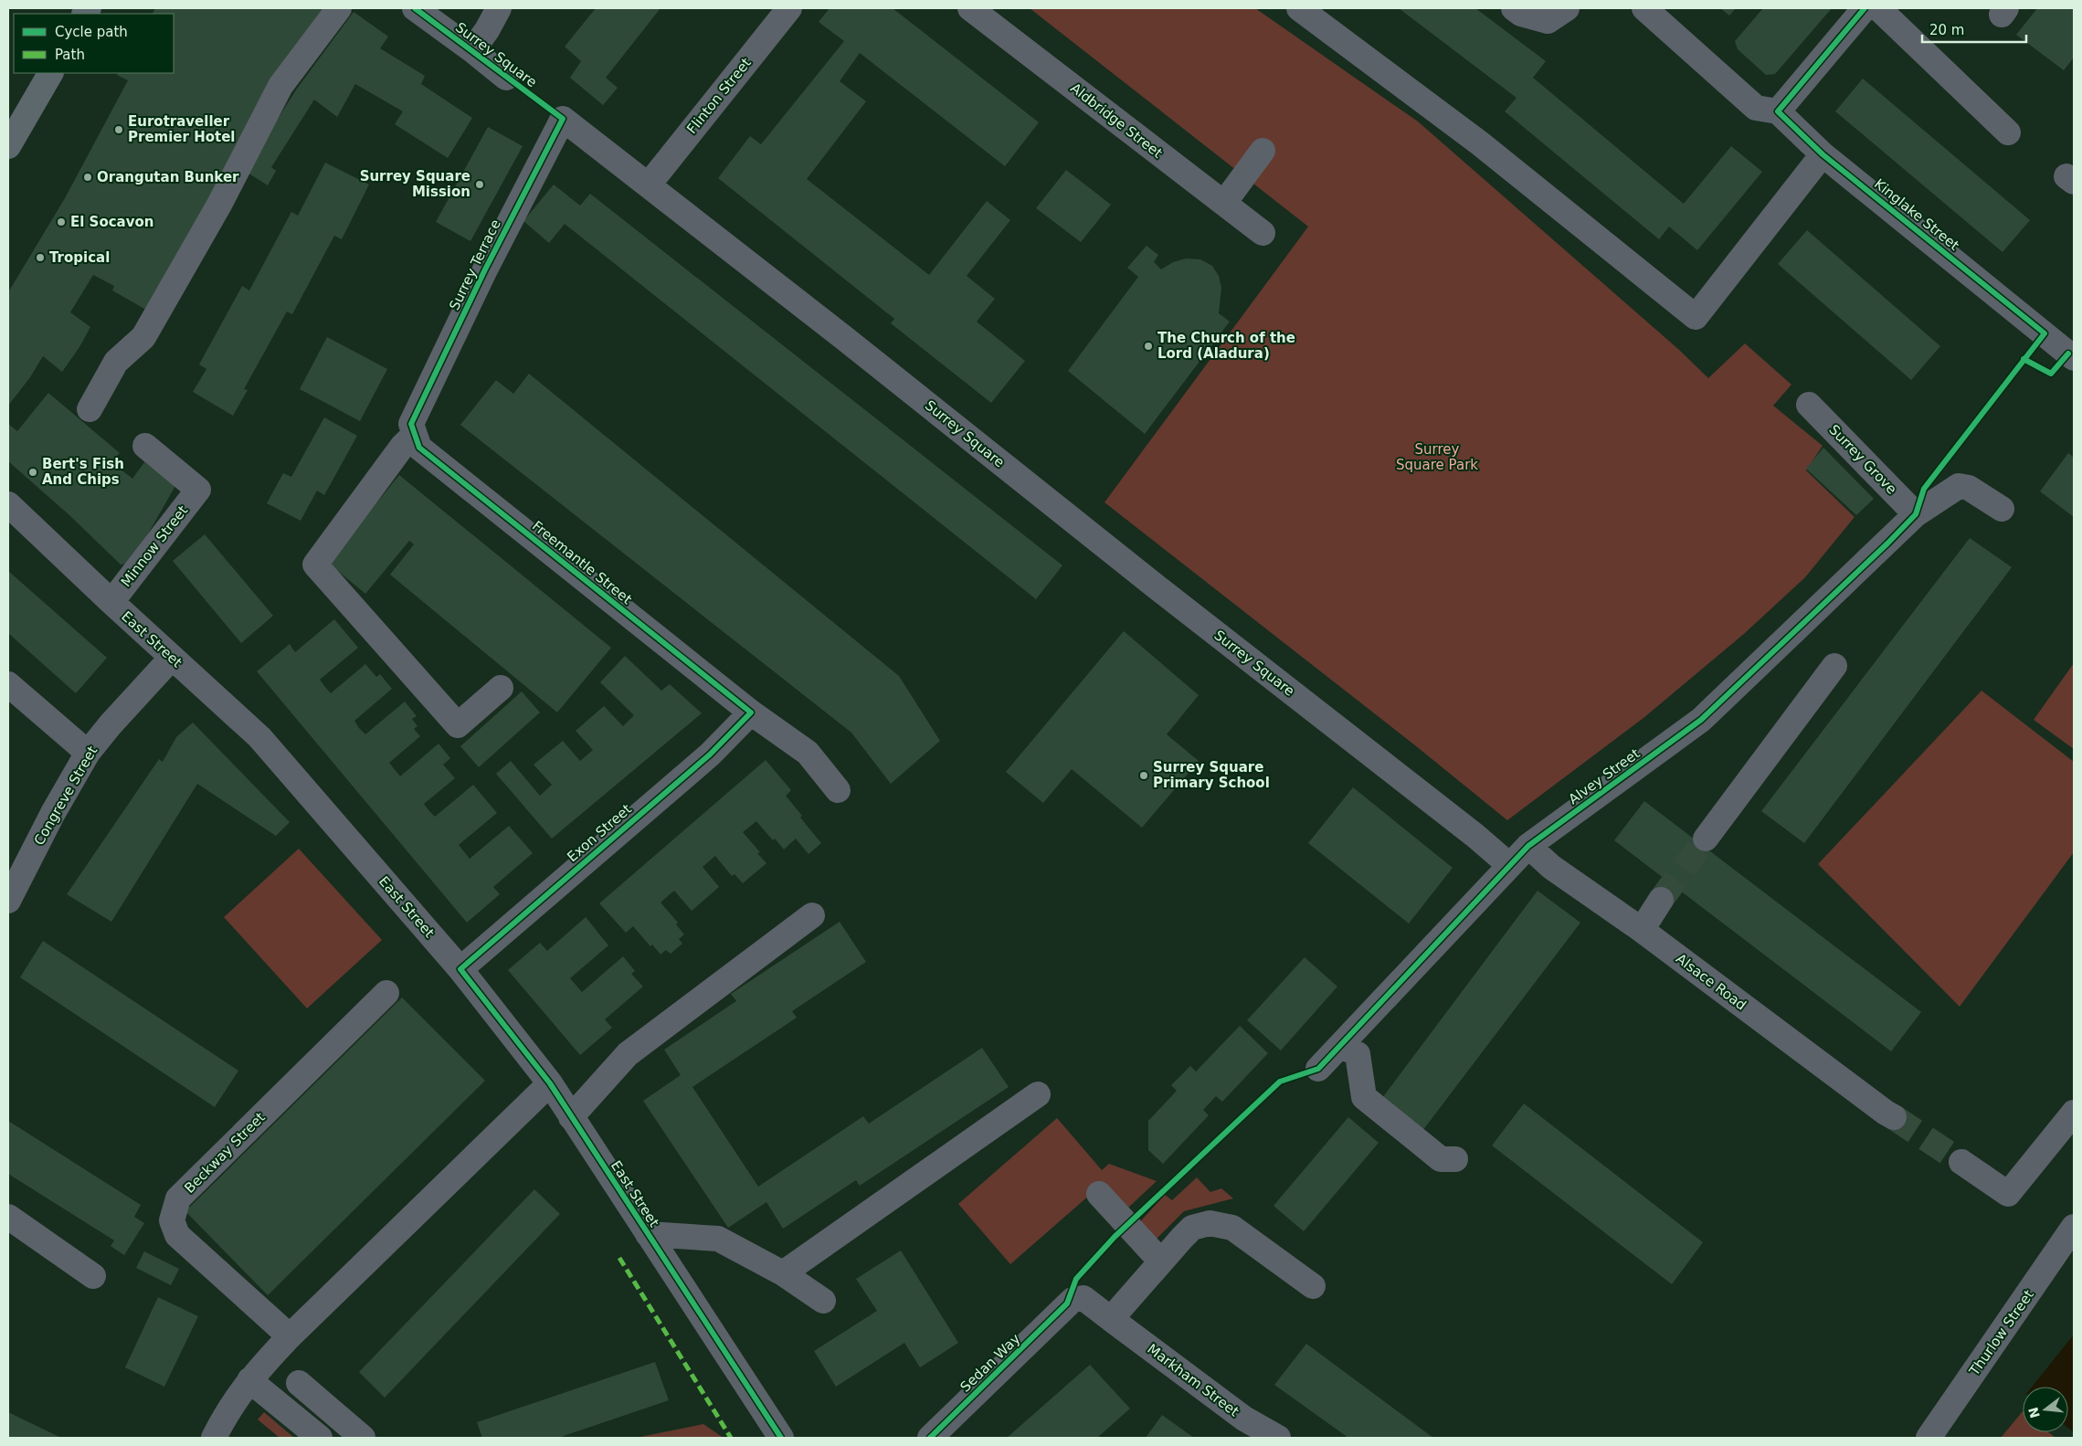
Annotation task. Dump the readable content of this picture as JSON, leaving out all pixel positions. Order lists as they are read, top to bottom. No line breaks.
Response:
{"streets":{"street":["Surrey Square","Flinton Street","Aldbridge Street","Kinglake Street","Surrey Terrace","Surrey Grove","Minnow Street","Freemantle Street","East Street","Alvey Street","Congreve Street","Exon Street","Alsace Road","Beckway Street","Thurlow Street","Sedan Way","Markham Street"]},"crossings":[["Surrey Square","Flinton Street"],["Surrey Square","Surrey Terrace"],["Surrey Square","Alvey Street"],["Surrey Terrace","Freemantle Street"],["Surrey Grove","Alvey Street"],["Minnow Street","East Street"],["Freemantle Street","Exon Street"],["East Street","Congreve Street"],["East Street","Exon Street"],["Alvey Street","Alsace Road"],["Sedan Way","Markham Street"]],"parks":["Surrey Square Park"],"places":["Eurotraveller Premier Hotel","Orangutan Bunker","Surrey Square Mission","El Socavon","Tropical","The Church of the Lord (Aladura)","Bert's Fish And Chips","Surrey Square Primary School"],"legend":["Cycle path","Path"],"scale_bar":"20 m","north":"left"}
